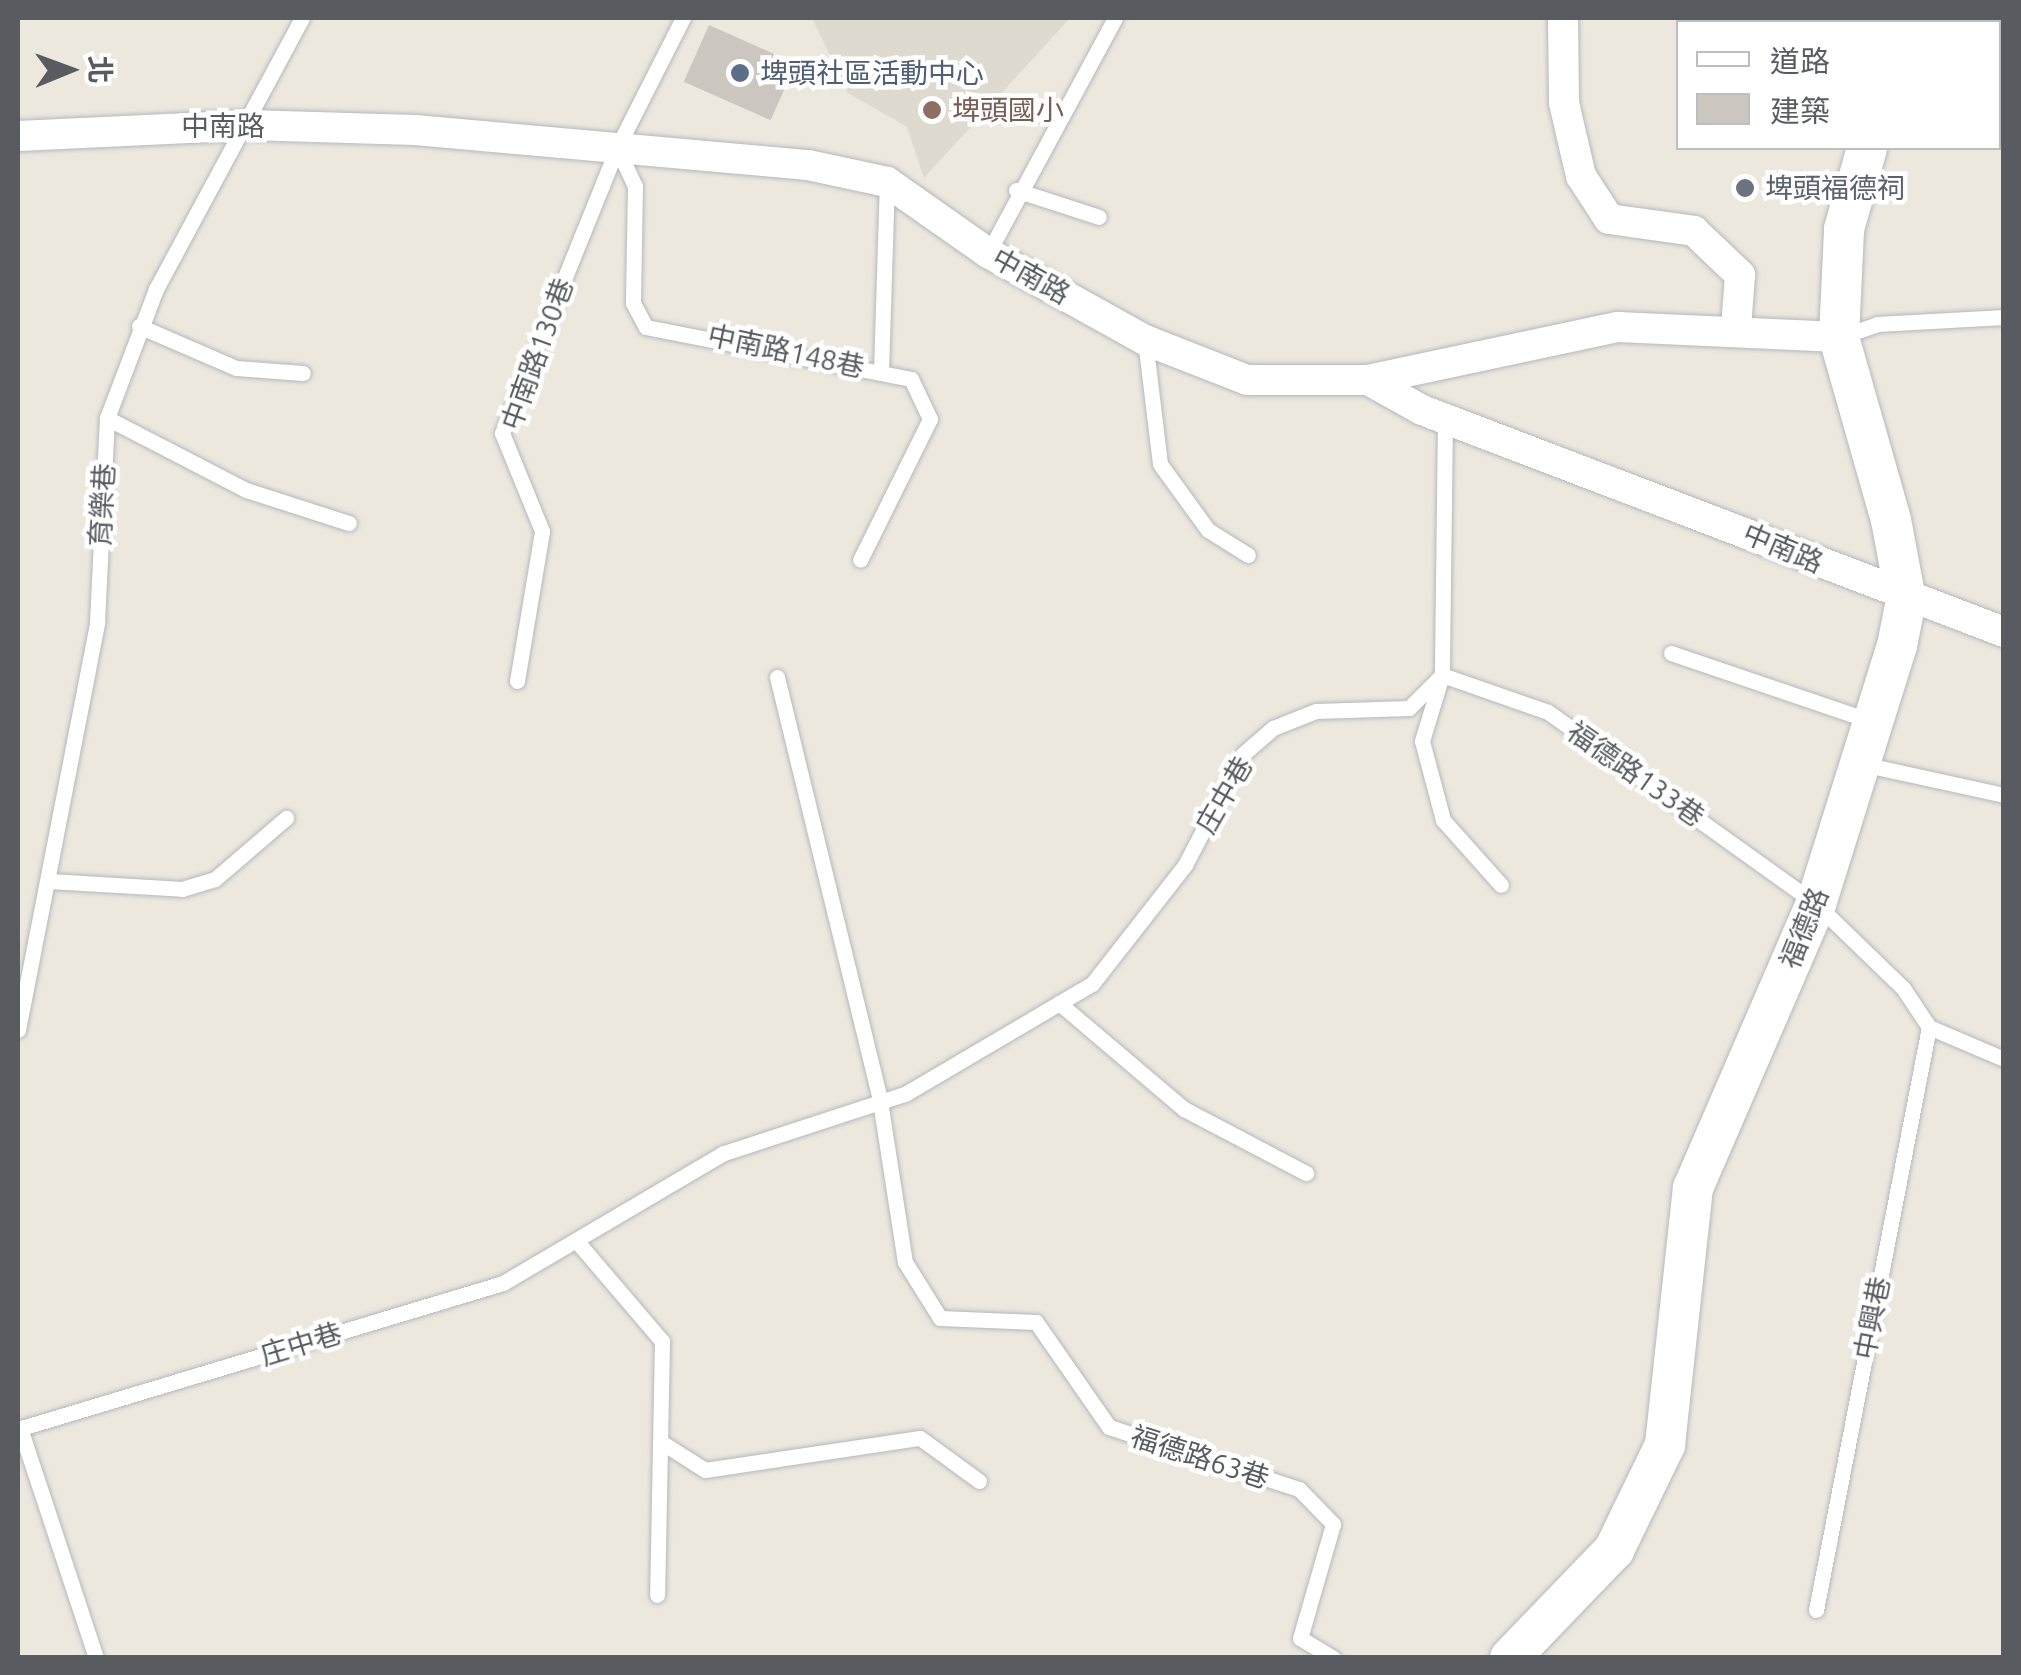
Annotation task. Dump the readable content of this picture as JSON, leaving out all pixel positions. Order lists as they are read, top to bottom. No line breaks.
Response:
{"streets":{"street":["中南路","福德路"],"lane":["中南路148巷","中南路130巷","育樂巷","福德路133巷","庄中巷","中興巷","福德路63巷"]},"crossings":[["中南路","中南路148巷"],["中南路","中南路130巷"],["中南路","育樂巷"],["中南路","福德路"],["中南路148巷","中南路130巷"],["福德路133巷","庄中巷"],["福德路133巷","福德路"],["庄中巷","福德路63巷"]],"places":["埤頭社區活動中心","埤頭國小","埤頭福德祠"],"legend":["道路","建築"],"north":"right"}
